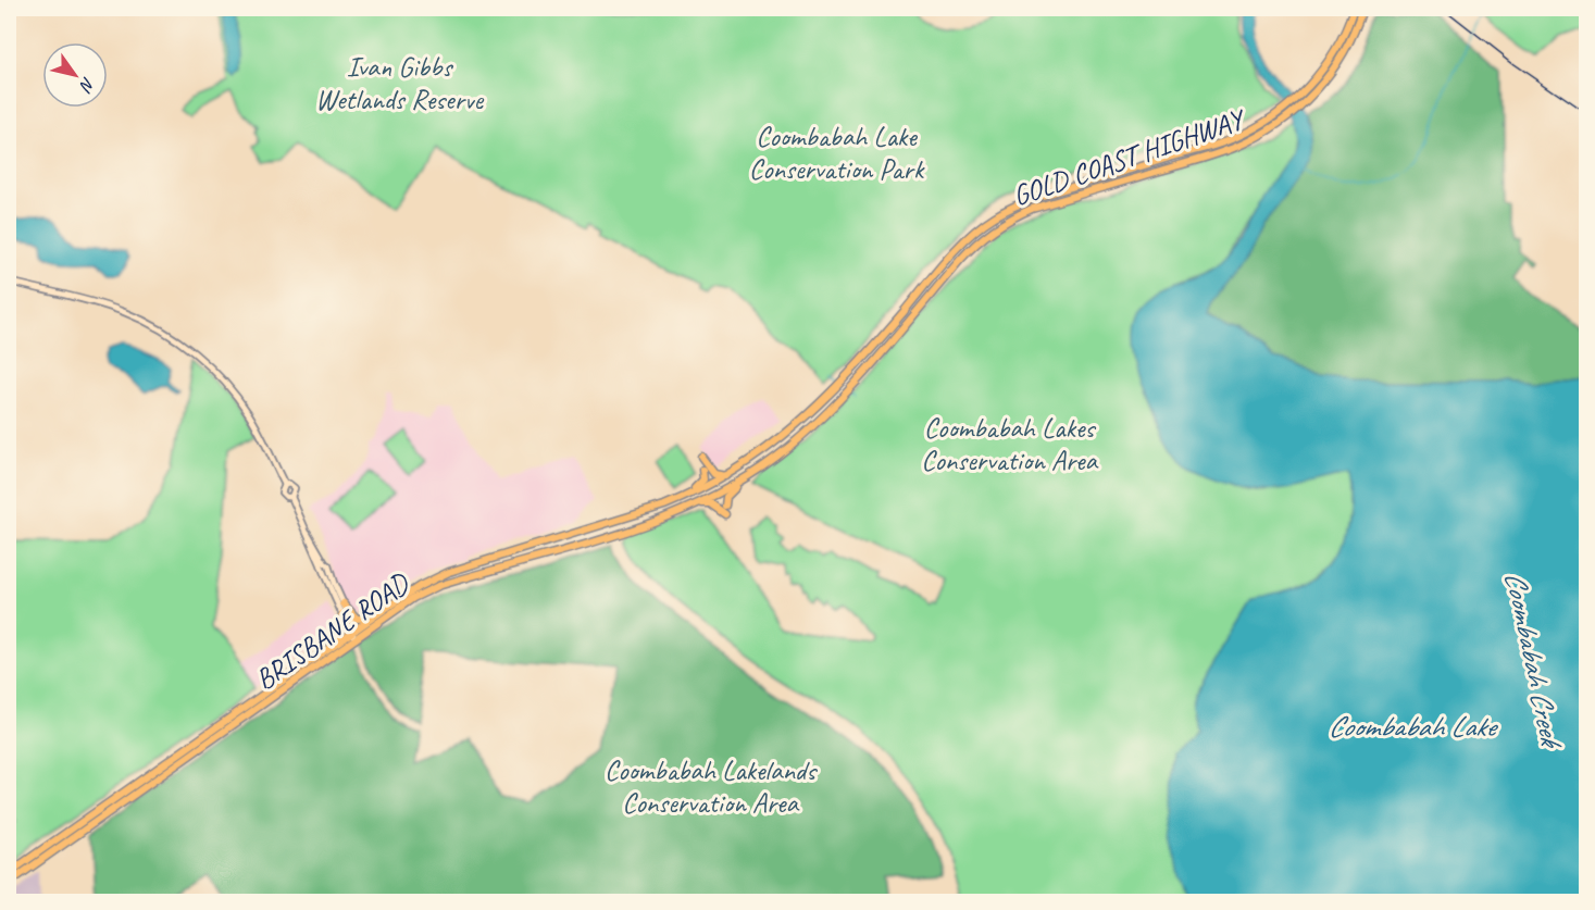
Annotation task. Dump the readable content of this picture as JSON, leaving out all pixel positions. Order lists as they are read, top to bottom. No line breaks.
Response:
{"streets":{"highway":["GOLD COAST HIGHWAY","BRISBANE ROAD"]},"crossings":[["GOLD COAST HIGHWAY","BRISBANE ROAD"]],"water":["Coombabah Creek","Coombabah Lake"],"parks":["Ivan Gibbs Wetlands Reserve","Coombabah Lake Conservation Park","Coombabah Lakes Conservation Area","Coombabah Lakelands Conservation Area"],"north":"bottom right"}
